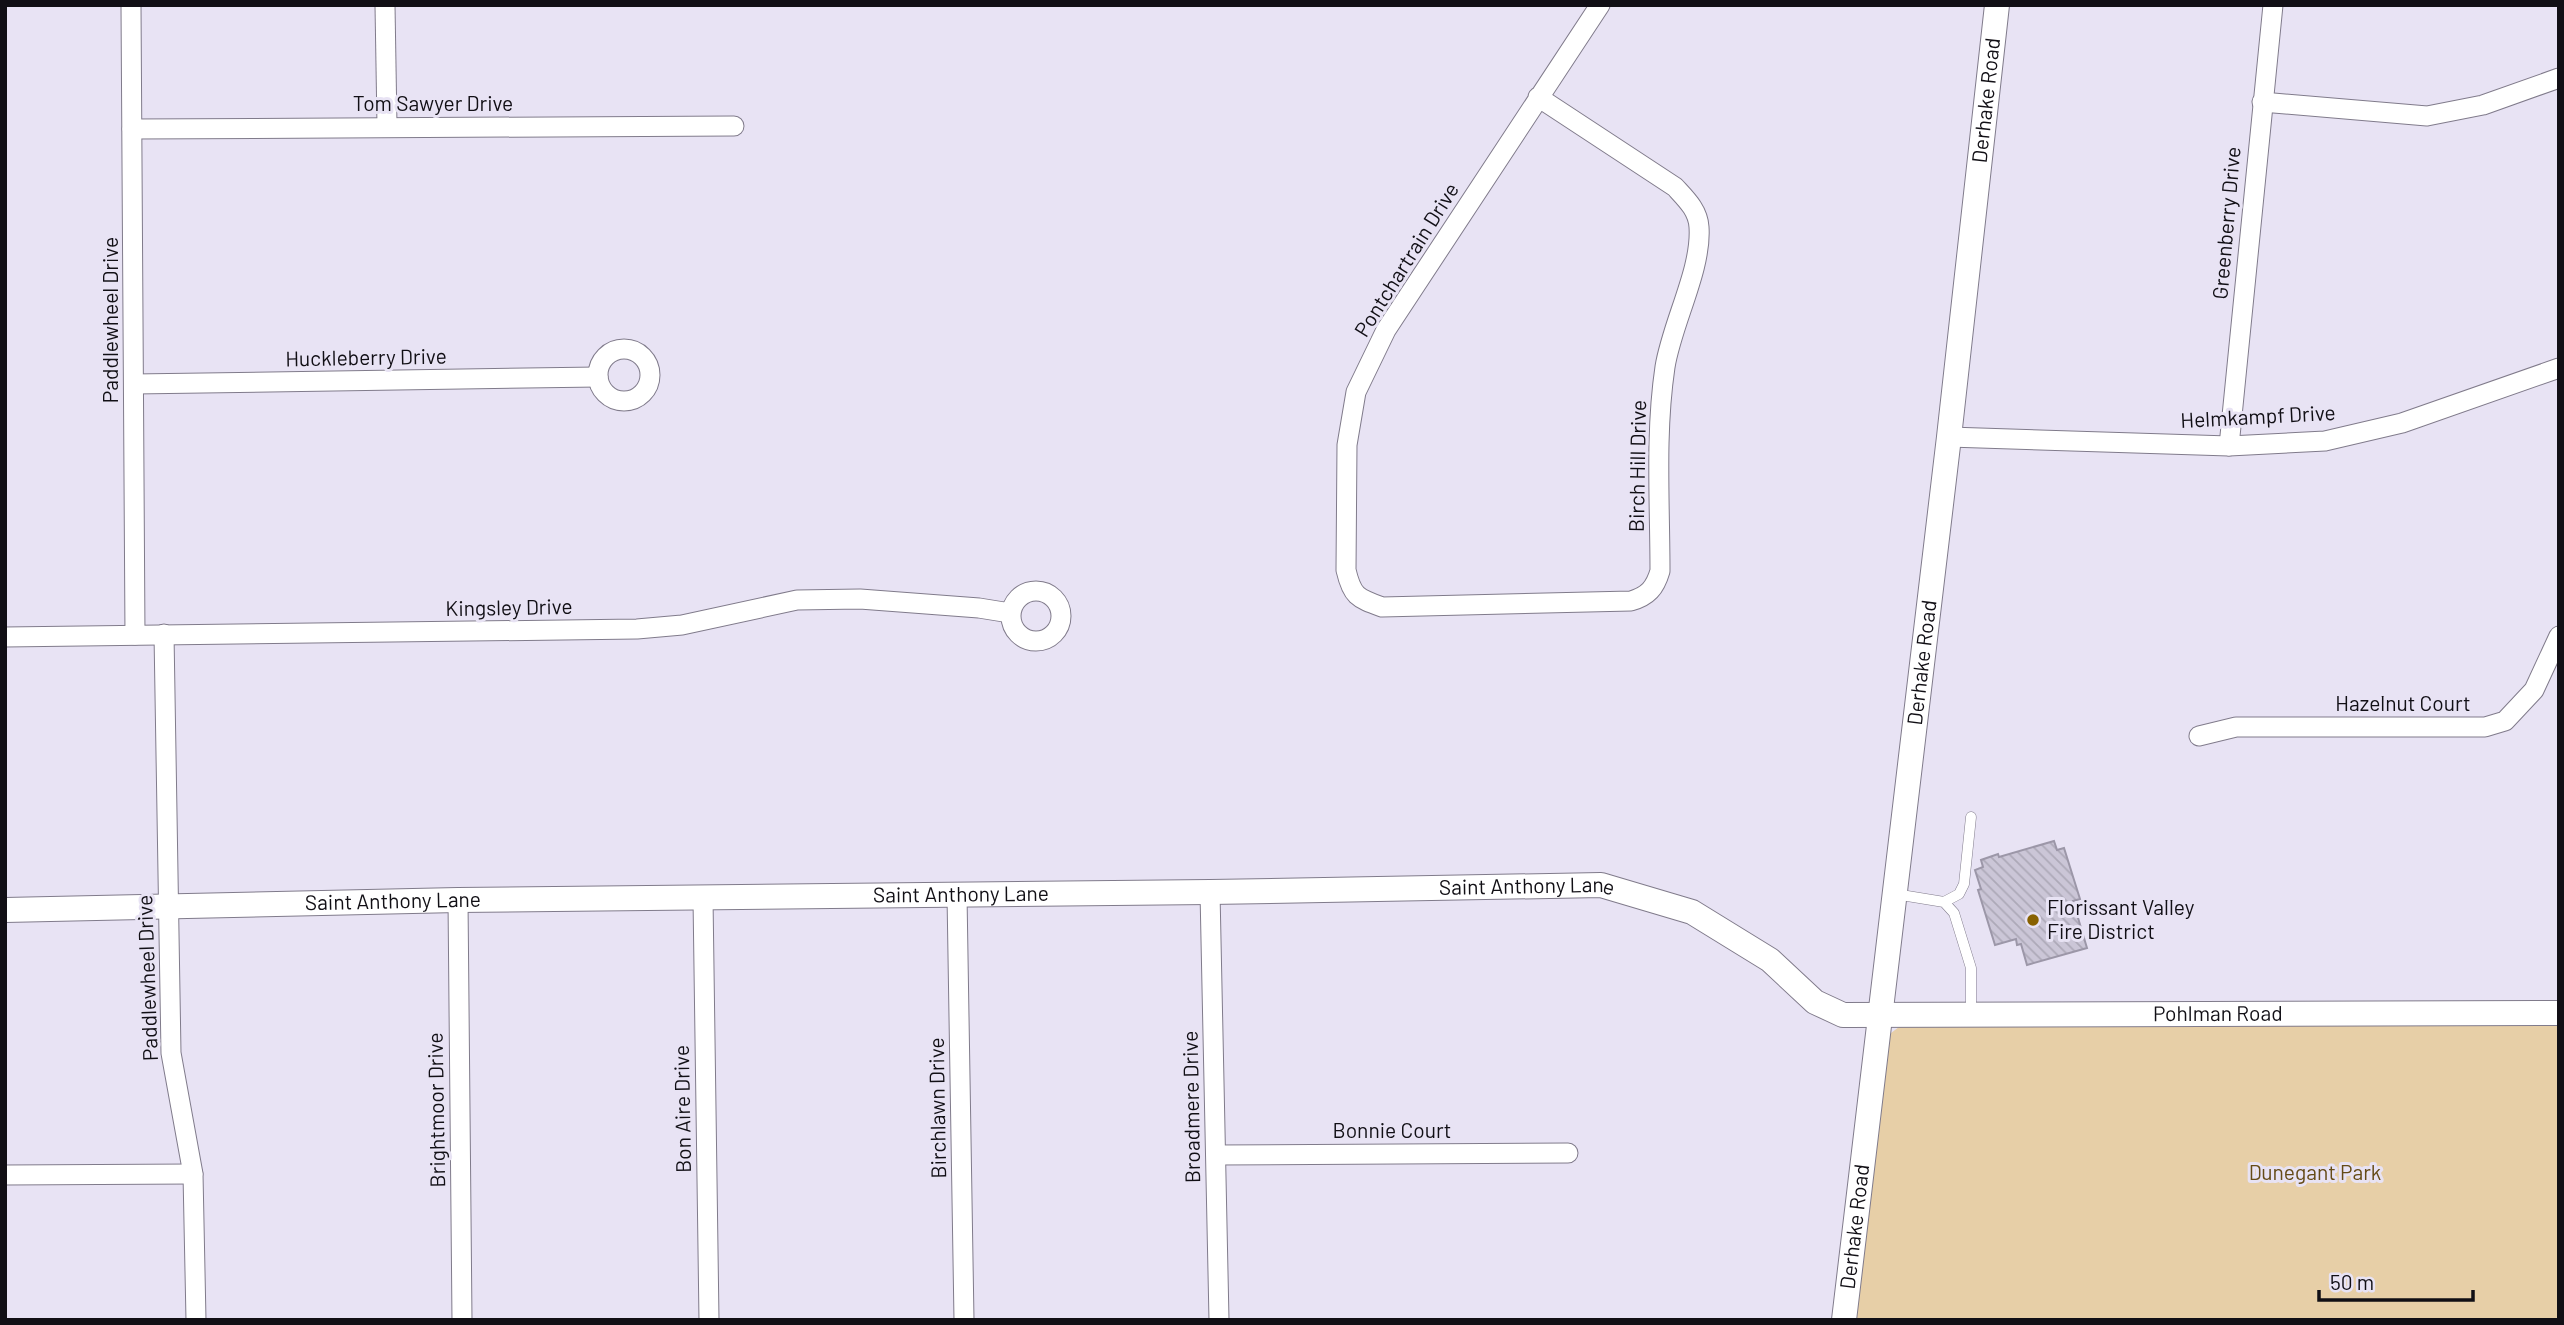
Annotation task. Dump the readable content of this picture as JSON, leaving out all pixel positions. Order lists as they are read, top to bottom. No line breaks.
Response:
{"streets":{"street":["Derhake Road","Tom Sawyer Drive","Greenberry Drive","Pontchartrain Drive","Paddlewheel Drive","Huckleberry Drive","Helmkampf Drive","Birch Hill Drive","Kingsley Drive","Hazelnut Court","Saint Anthony Lane","Pohlman Road","Broadmere Drive","Birchlawn Drive","Bon Aire Drive","Brightmoor Drive","Bonnie Court"]},"crossings":[["Derhake Road","Helmkampf Drive"],["Derhake Road","Saint Anthony Lane"],["Derhake Road","Pohlman Road"],["Tom Sawyer Drive","Paddlewheel Drive"],["Greenberry Drive","Helmkampf Drive"],["Pontchartrain Drive","Birch Hill Drive"],["Paddlewheel Drive","Huckleberry Drive"],["Paddlewheel Drive","Kingsley Drive"],["Paddlewheel Drive","Saint Anthony Lane"],["Saint Anthony Lane","Pohlman Road"],["Saint Anthony Lane","Broadmere Drive"],["Saint Anthony Lane","Birchlawn Drive"],["Saint Anthony Lane","Bon Aire Drive"],["Saint Anthony Lane","Brightmoor Drive"],["Broadmere Drive","Bonnie Court"]],"parks":["Dunegant Park"],"places":["Florissant Valley Fire District"],"scale_bar":"50 m"}
